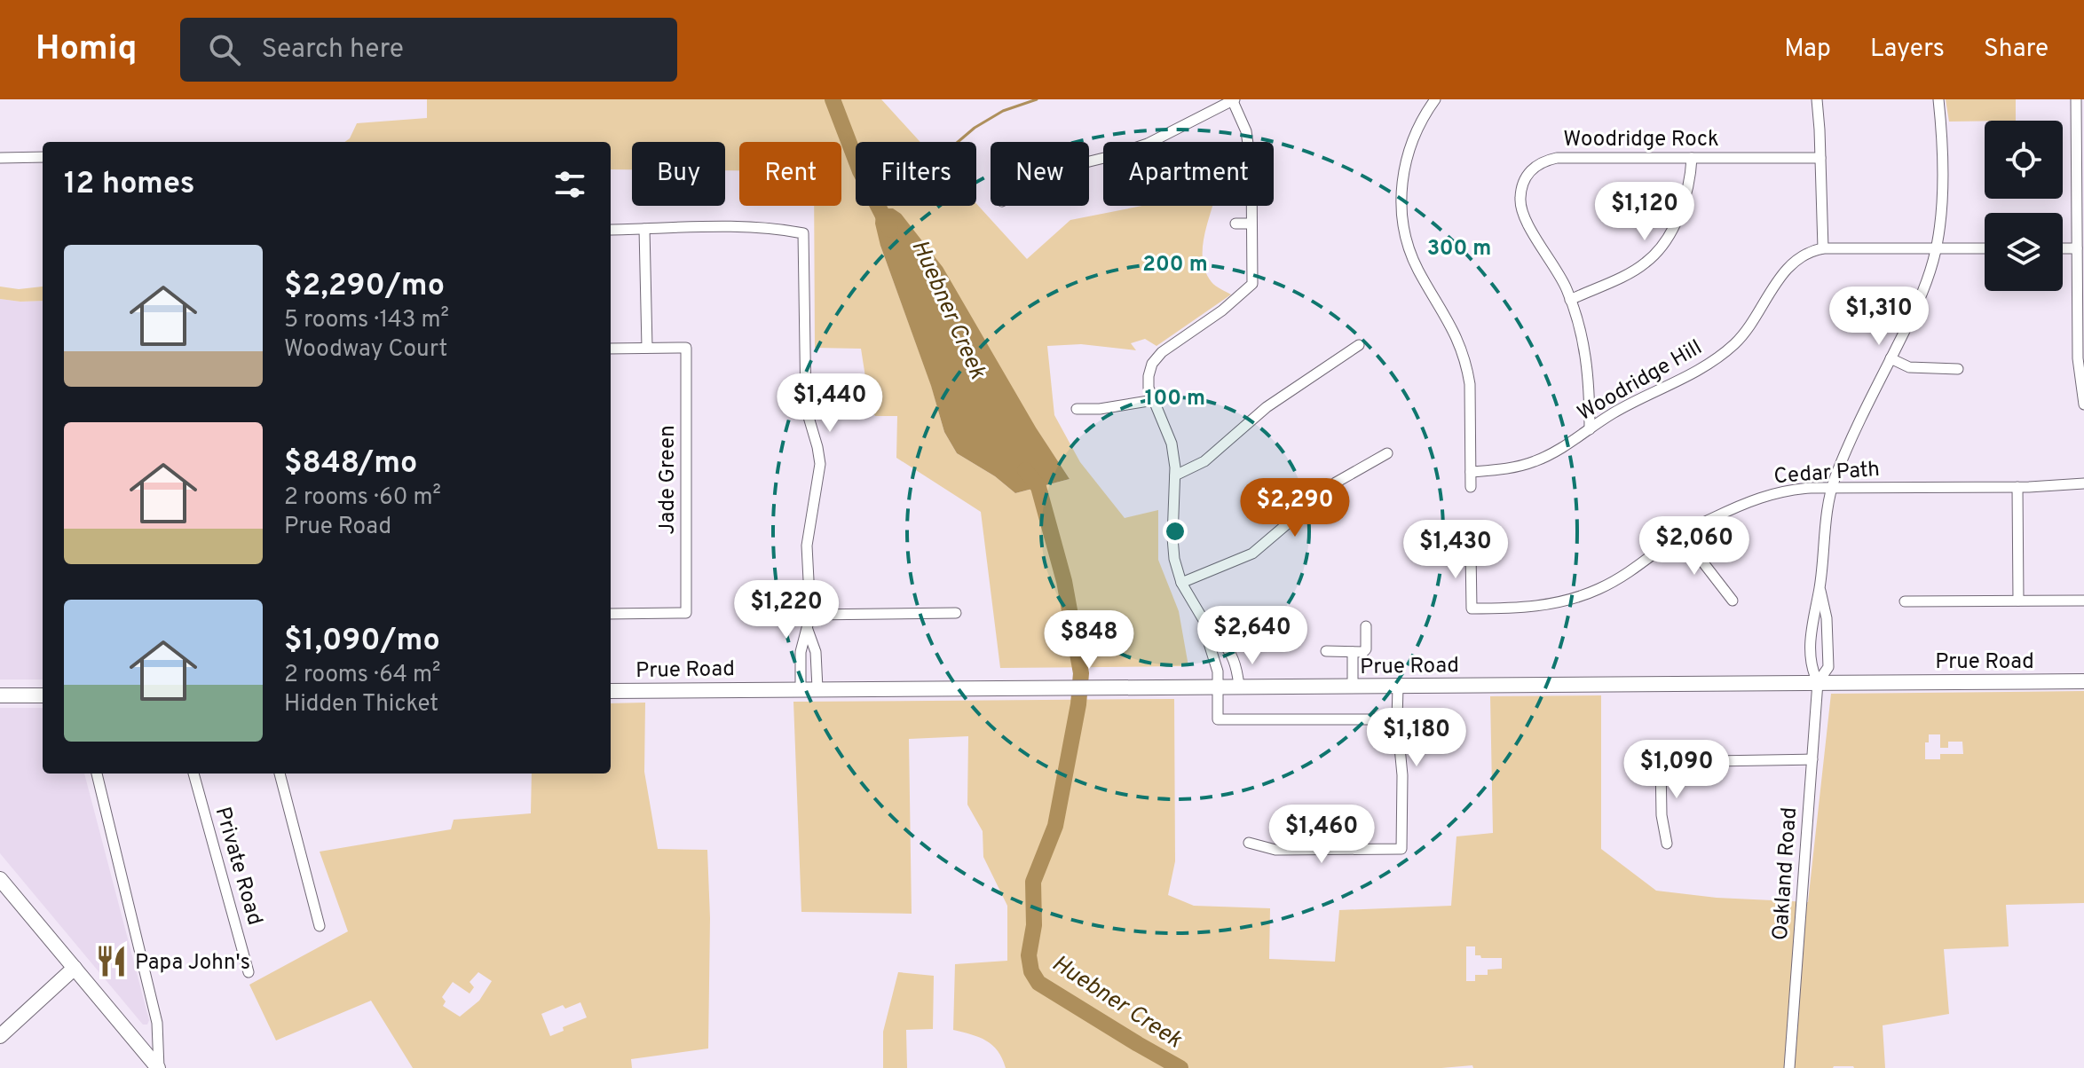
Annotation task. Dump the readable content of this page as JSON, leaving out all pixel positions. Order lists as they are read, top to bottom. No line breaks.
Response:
{"streets":{"main road":["Prue Road"],"street":["Woodridge Rock","Woodridge Hill","Cedar Path","Jade Green","Private Road","Oakland Road"]},"crossings":[["Woodridge Rock","Woodridge Hill"],["Prue Road","Oakland Road"]],"water":["Huebner Creek"],"places":{"restaurant":["Papa John's"]},"page":{"header":"Homiq","search":"Search here","nav":["Map","Layers","Share"],"chip":["Buy","Rent","Filters","New","Apartment"],"heading":"12 homes","price":["$1,120","$1,310","$1,440","$2,290","$2,060","$1,430","$1,220","$2,640","$848","$1,180","$1,090","$1,460"],"list":[{"name":"$2,290/mo","note":"5 rooms · 143 m² · Woodway Court"},{"name":"$848/mo","note":"2 rooms · 60 m² · Prue Road"},{"name":"$1,090/mo","note":"2 rooms · 64 m² · Hidden Thicket"}]},"rings":["300 m","200 m","100 m"]}
